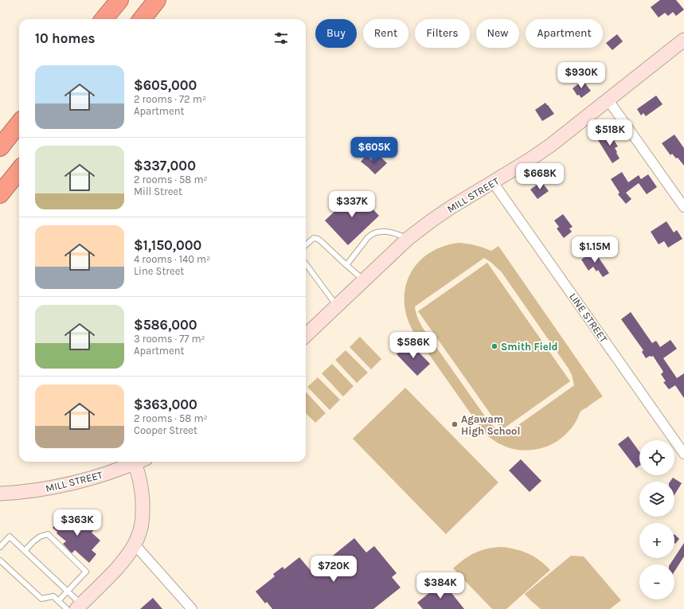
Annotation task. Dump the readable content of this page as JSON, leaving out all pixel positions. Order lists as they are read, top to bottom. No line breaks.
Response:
{"streets":{"street":["MILL STREET","LINE STREET"]},"crossings":[["MILL STREET","LINE STREET"]],"places":["Smith Field","Agawam High School"],"page":{"chip":["Buy","Rent","Filters","New","Apartment"],"heading":"10 homes","list":[{"name":"$605,000","note":"2 rooms · 72 m² · Apartment"},{"name":"$337,000","note":"2 rooms · 58 m² · Mill Street"},{"name":"$1,150,000","note":"4 rooms · 140 m² · Line Street"},{"name":"$586,000","note":"3 rooms · 77 m² · Apartment"},{"name":"$363,000","note":"2 rooms · 58 m² · Cooper Street"}],"price":["$930K","$518K","$605K","$668K","$337K","$1.15M","$586K","$363K","$720K","$384K"],"map_buttons":["+","−"]}}
